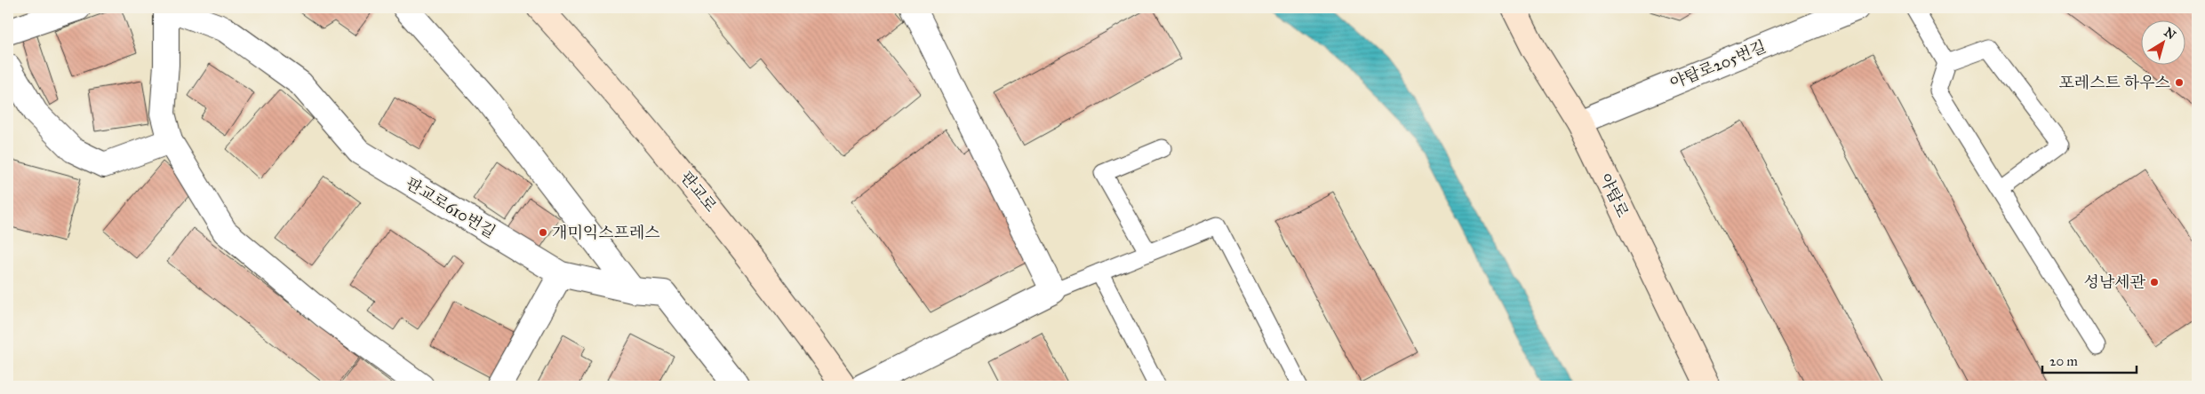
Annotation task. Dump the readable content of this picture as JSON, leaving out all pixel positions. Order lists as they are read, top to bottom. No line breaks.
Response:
{"streets":{"main road":["판교로","야탑로"],"street":["야탑로205번길","판교로610번길"]},"crossings":[["야탑로205번길","야탑로"]],"places":["포레스트 하우스","개미익스프레스","성남세관"],"scale_bar":"20 m","north":"top right"}
